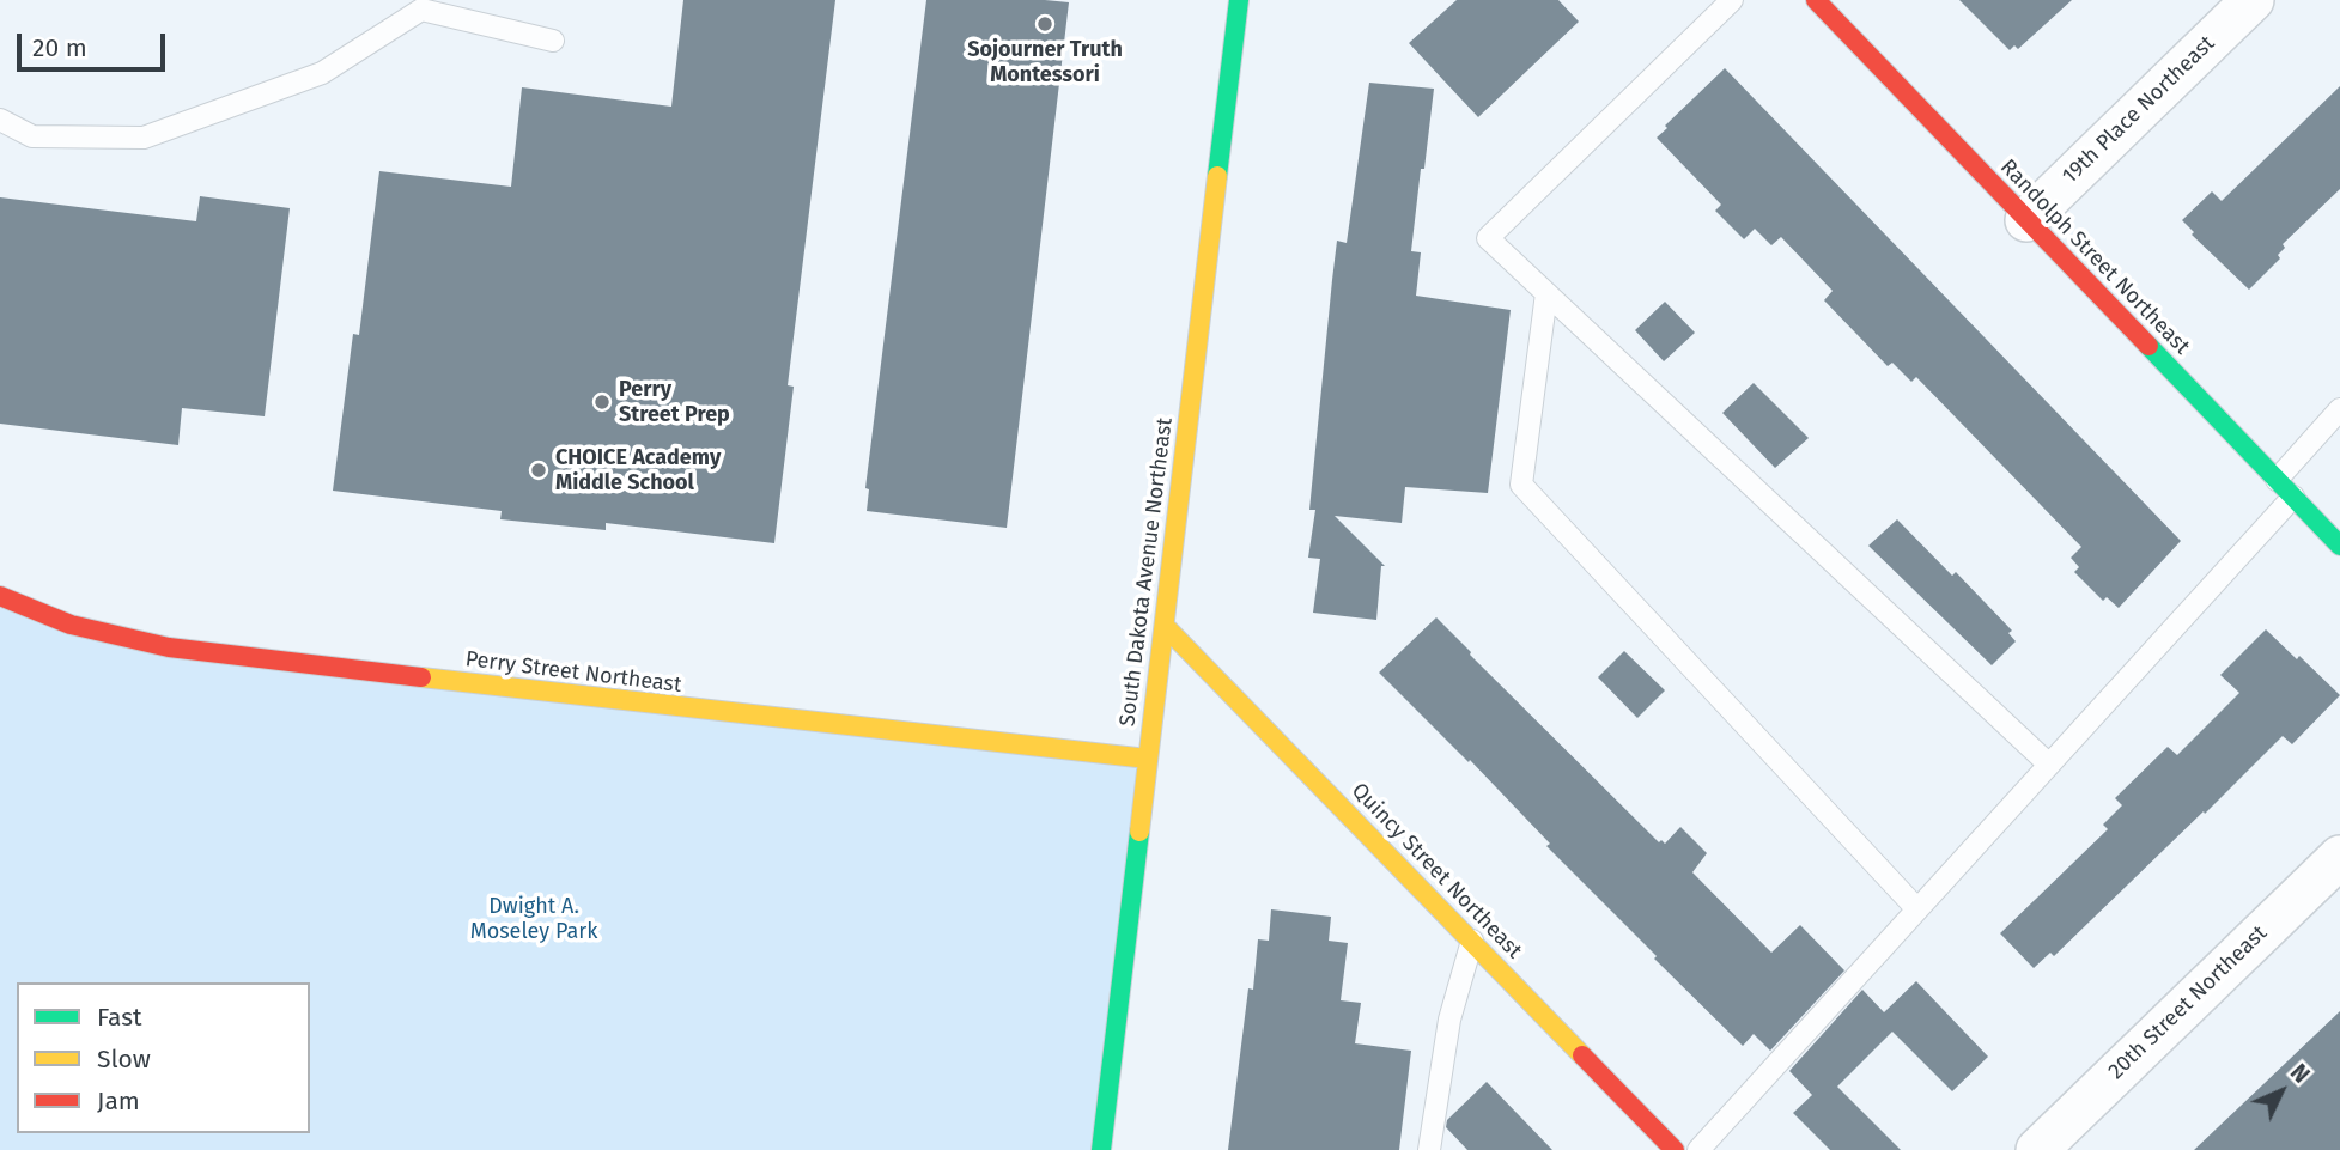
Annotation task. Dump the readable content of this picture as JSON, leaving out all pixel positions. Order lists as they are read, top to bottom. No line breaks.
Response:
{"streets":{"street":["19th Place Northeast","Randolph Street Northeast","South Dakota Avenue Northeast","Perry Street Northeast","Quincy Street Northeast","20th Street Northeast"]},"crossings":[["19th Place Northeast","Randolph Street Northeast"],["South Dakota Avenue Northeast","Perry Street Northeast"],["South Dakota Avenue Northeast","Quincy Street Northeast"]],"parks":["Dwight A. Moseley Park"],"places":["Sojourner Truth Montessori","Perry Street Prep","CHOICE Academy Middle School"],"legend":["Fast","Slow","Jam"],"scale_bar":"20 m","north":"top right"}
